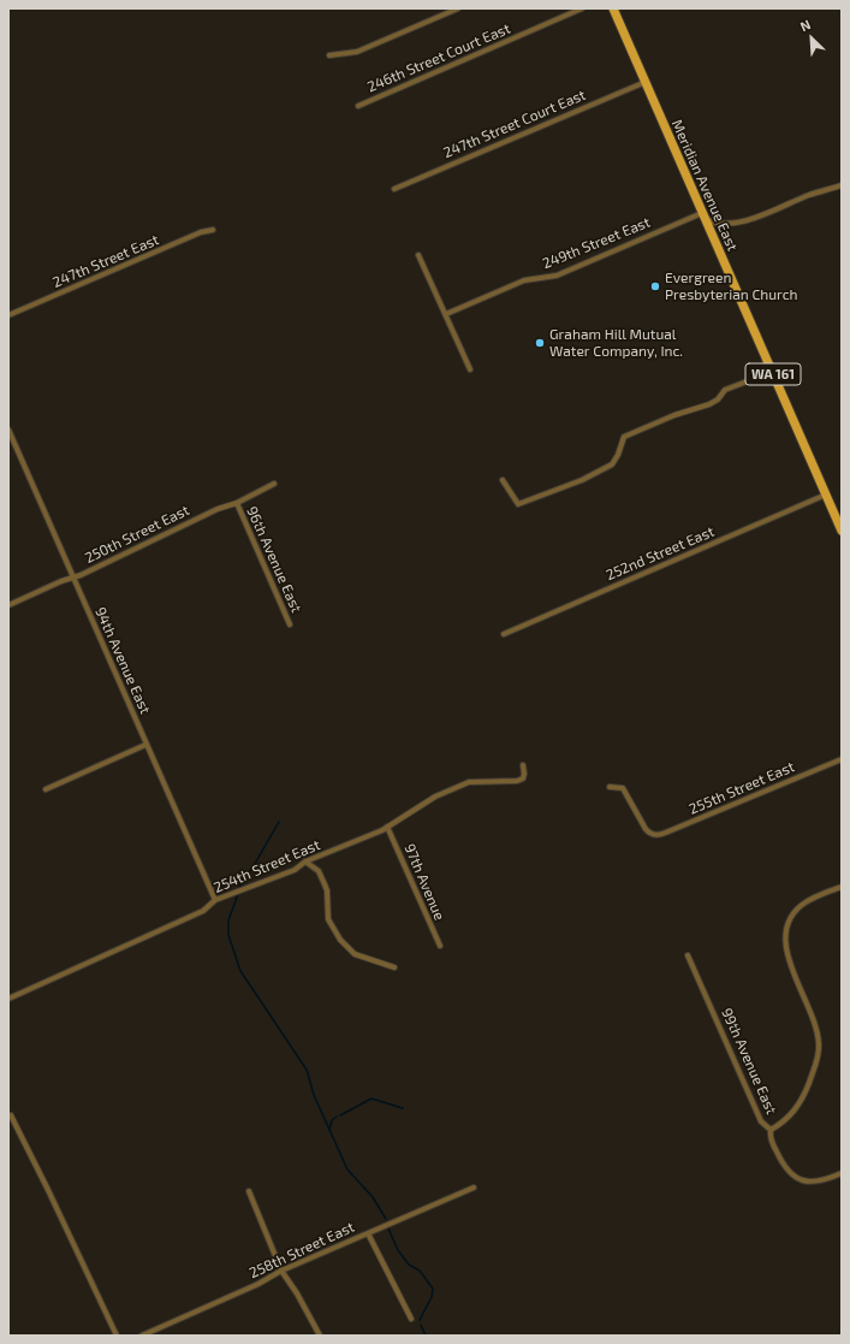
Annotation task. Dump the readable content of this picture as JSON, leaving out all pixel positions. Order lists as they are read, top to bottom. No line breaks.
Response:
{"streets":{"main road":["Meridian Avenue East","WA 161"],"street":["246th Street Court East","247th Street Court East","249th Street East","247th Street East","250th Street East","252nd Street East","96th Avenue East","94th Avenue East","255th Street East","254th Street East","97th Avenue","99th Avenue East","258th Street East"]},"crossings":[["247th Street Court East","Meridian Avenue East"],["Meridian Avenue East","249th Street East"],["Meridian Avenue East","252nd Street East"],["250th Street East","96th Avenue East"],["250th Street East","94th Avenue East"],["94th Avenue East","254th Street East"],["254th Street East","97th Avenue"]],"places":["Evergreen Presbyterian Church","Graham Hill Mutual Water Company, Inc."],"north":"top left"}
